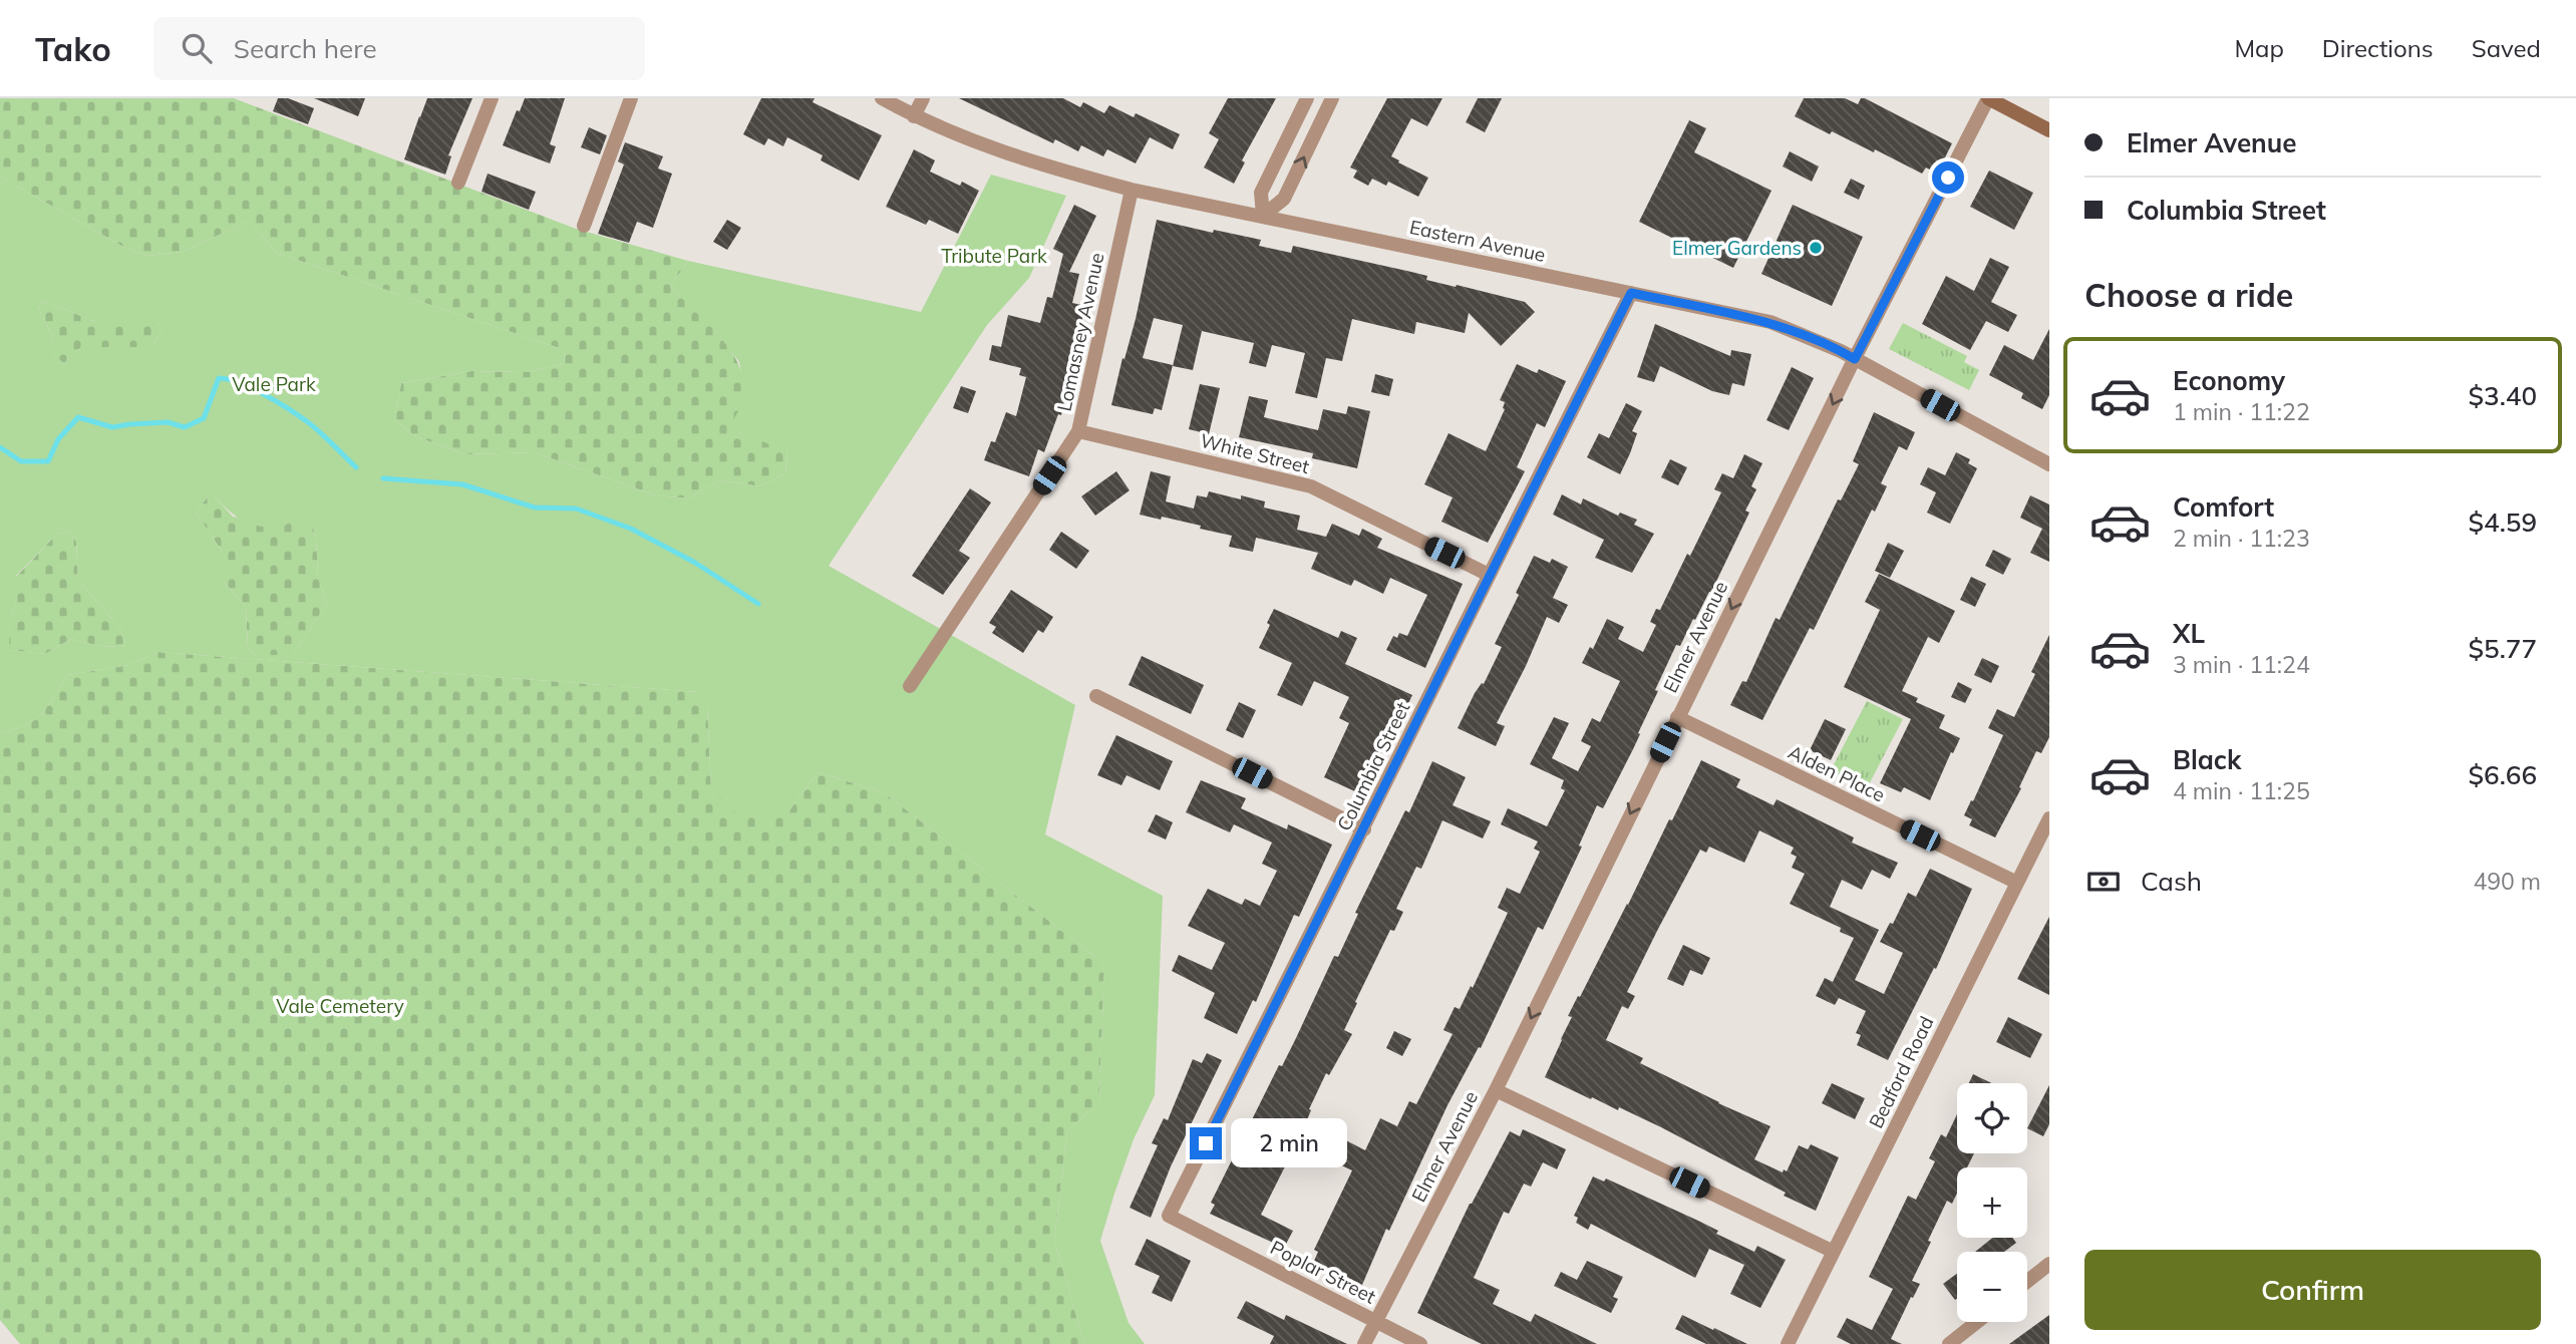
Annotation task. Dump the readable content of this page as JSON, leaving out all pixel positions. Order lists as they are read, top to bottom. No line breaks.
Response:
{"streets":{"street":["Eastern Avenue","Lomasney Avenue","White Street","Elmer Avenue","Columbia Street","Alden Place","Bedford Road","Poplar Street"]},"crossings":[["Eastern Avenue","Lomasney Avenue"],["Eastern Avenue","Elmer Avenue"],["Eastern Avenue","Columbia Street"],["Lomasney Avenue","White Street"],["White Street","Columbia Street"],["Elmer Avenue","Alden Place"],["Elmer Avenue","Poplar Street"],["Columbia Street","Poplar Street"],["Alden Place","Bedford Road"]],"one_way":["Elmer Avenue"],"parks":["Tribute Park","Vale Park","Vale Cemetery"],"places":["Elmer Gardens"],"page":{"header":"Tako","search":"Search here","nav":["Map","Directions","Saved"],"banner":["Elmer Avenue","Columbia Street"],"heading":"Choose a ride","list":[{"name":"Economy","note":"1 min · 11:22","value":"$3.40"},{"name":"Comfort","note":"2 min · 11:23","value":"$4.59"},{"name":"XL","note":"3 min · 11:24","value":"$5.77"},{"name":"Black","note":"4 min · 11:25","value":"$6.66"}],"pay":["Cash","490 m"],"map_buttons":["+","−"],"bubble":"2 min","buttons":"Confirm"}}
